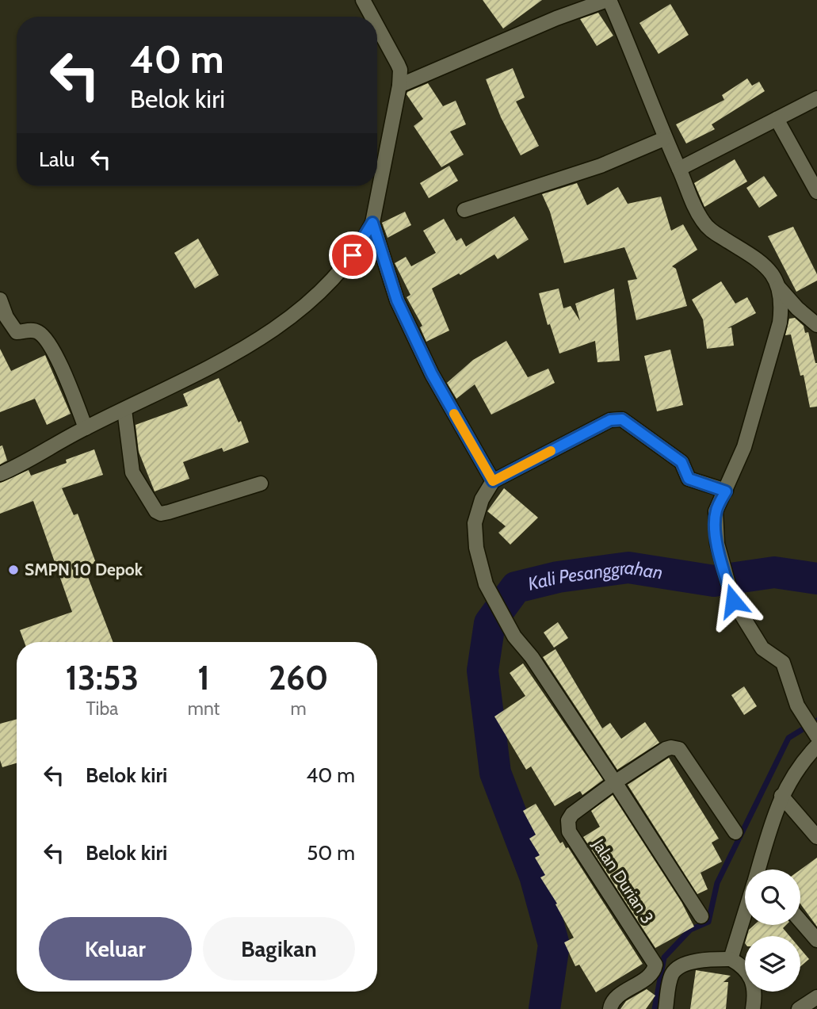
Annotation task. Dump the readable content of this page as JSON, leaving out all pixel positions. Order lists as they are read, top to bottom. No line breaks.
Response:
{"streets":{"street":["Jalan Durian 3"]},"water":["Kali Pesanggrahan"],"places":["SMPN 10 Depok"],"page":{"turn":["40 m","Belok kiri"],"then":"Lalu","eta":["13:53","Tiba","1","mnt","260","m"],"list":[{"name":"Belok kiri","value":"40 m"},{"name":"Belok kiri","value":"50 m"}],"buttons":["Keluar","Bagikan"]}}
